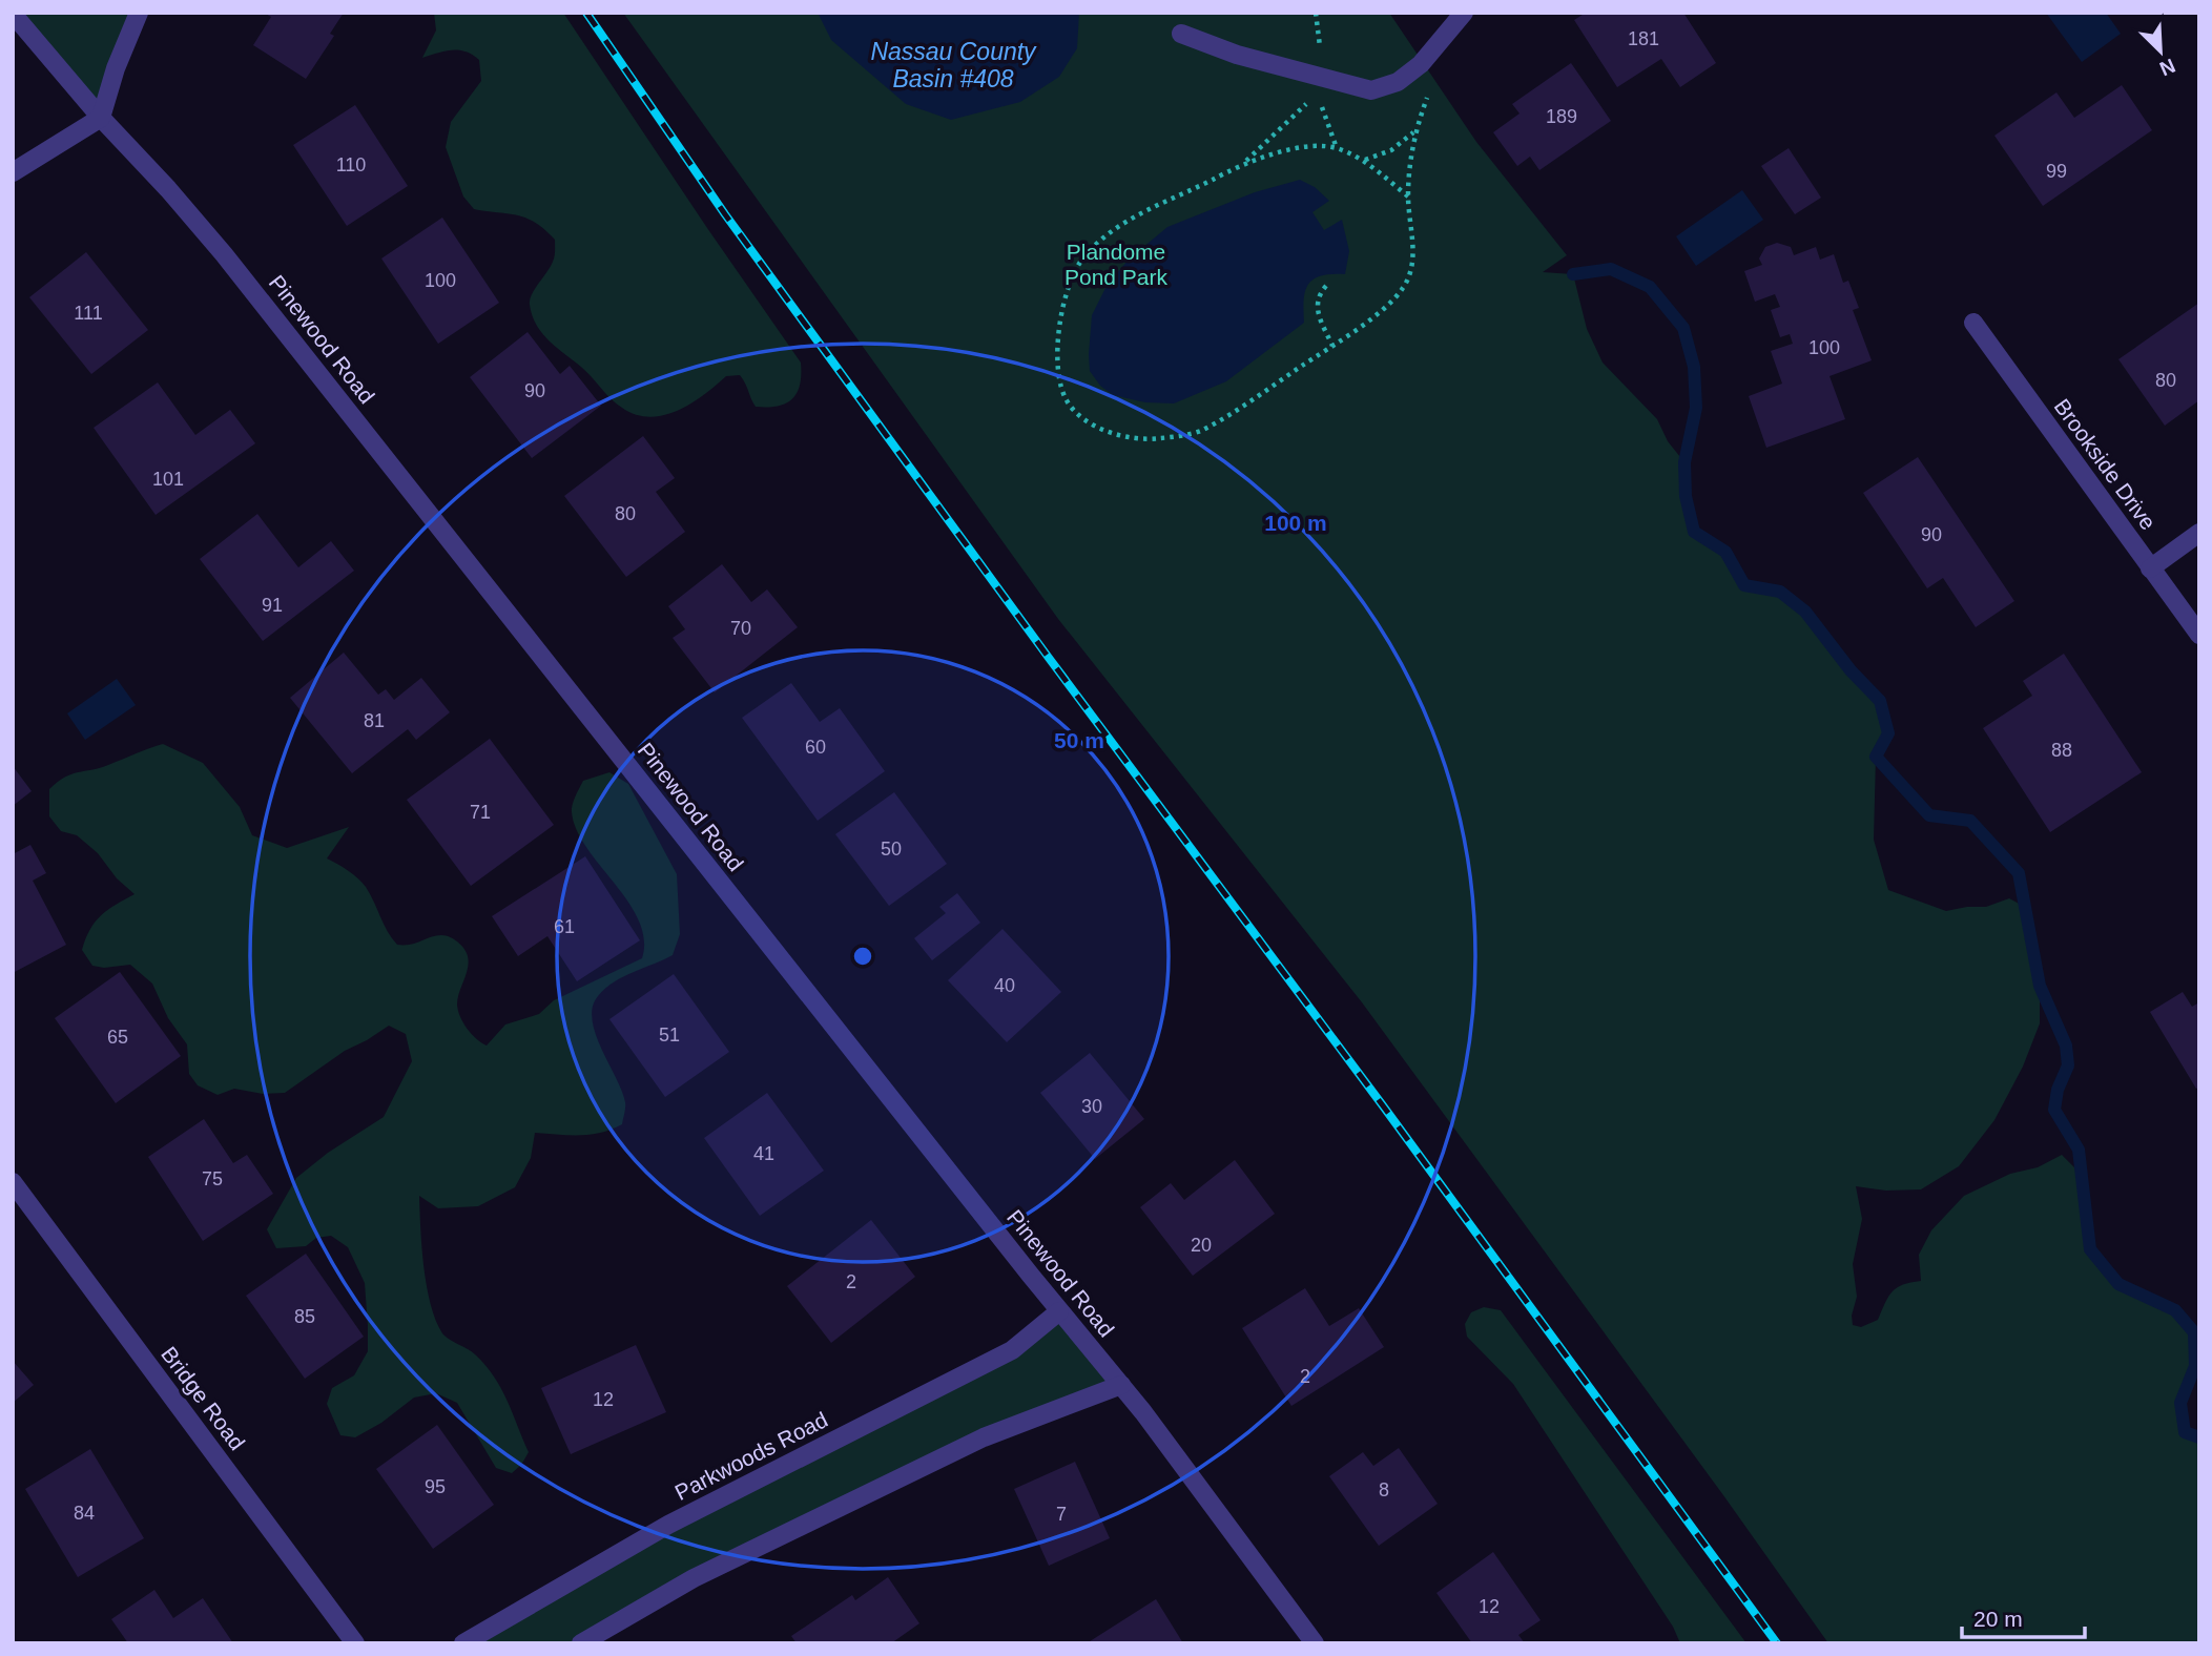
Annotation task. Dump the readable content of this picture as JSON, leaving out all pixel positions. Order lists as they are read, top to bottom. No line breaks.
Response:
{"streets":{"street":["Pinewood Road","Brookside Drive","Bridge Road","Parkwoods Road"]},"crossings":[["Pinewood Road","Parkwoods Road"]],"water":["Nassau County Basin #408"],"parks":["Plandome Pond Park"],"house_numbers":["181","189","110","99","100","111","100","80","90","101","80","90","91","70","81","60","88","71","50","61","40","51","65","30","41","75","20","2","85","2","12","95","8","84","7","12"],"scale_bar":"20 m","north":"bottom right","rings":["100 m","50 m"]}
